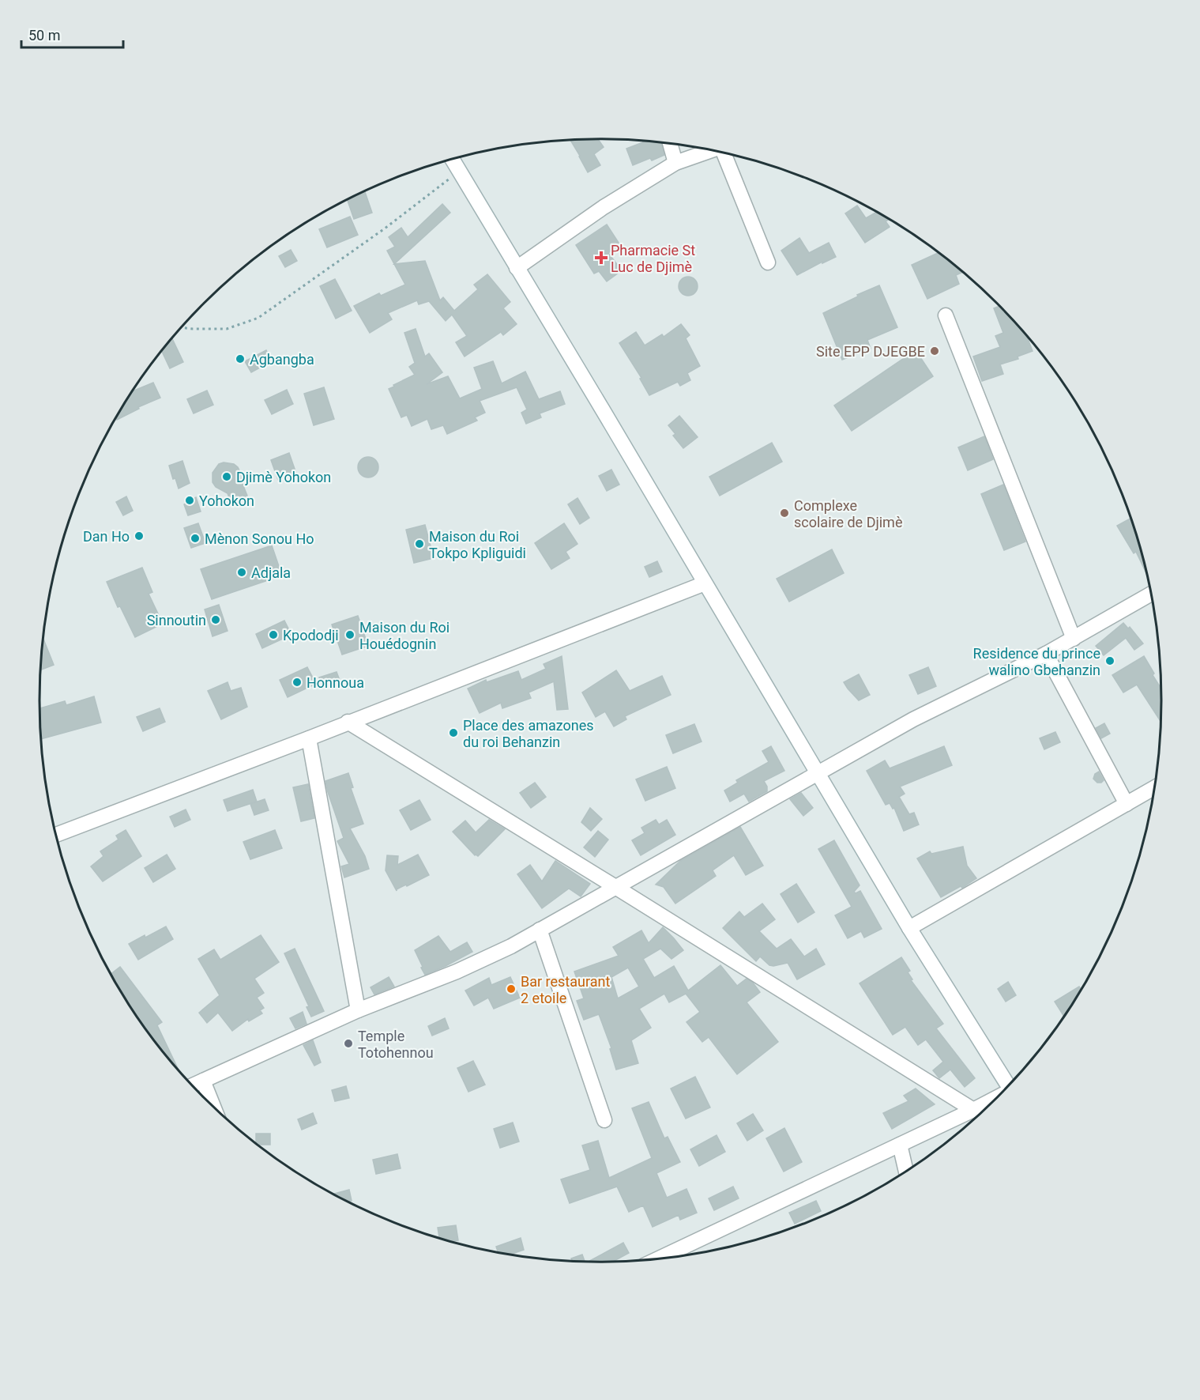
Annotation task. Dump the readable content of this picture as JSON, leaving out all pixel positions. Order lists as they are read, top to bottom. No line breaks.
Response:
{"places":{"health":["Pharmacie St Luc de Djimè"],"other":["Site EPP DJEGBE","Agbangba","Djimè Yohokon","Yohokon","Complexe scolaire de Djimè","Dan Ho","Mènon Sonou Ho","Maison du Roi Tokpo Kpliguidi","Adjala","Sinnoutin","Kpododji","Maison du Roi Houédognin","Residence du prince walino Gbehanzin","Honnoua","Place des amazones du roi Behanzin","Bar restaurant 2 etoile","Temple Totohennou"]},"scale_bar":"50 m"}
